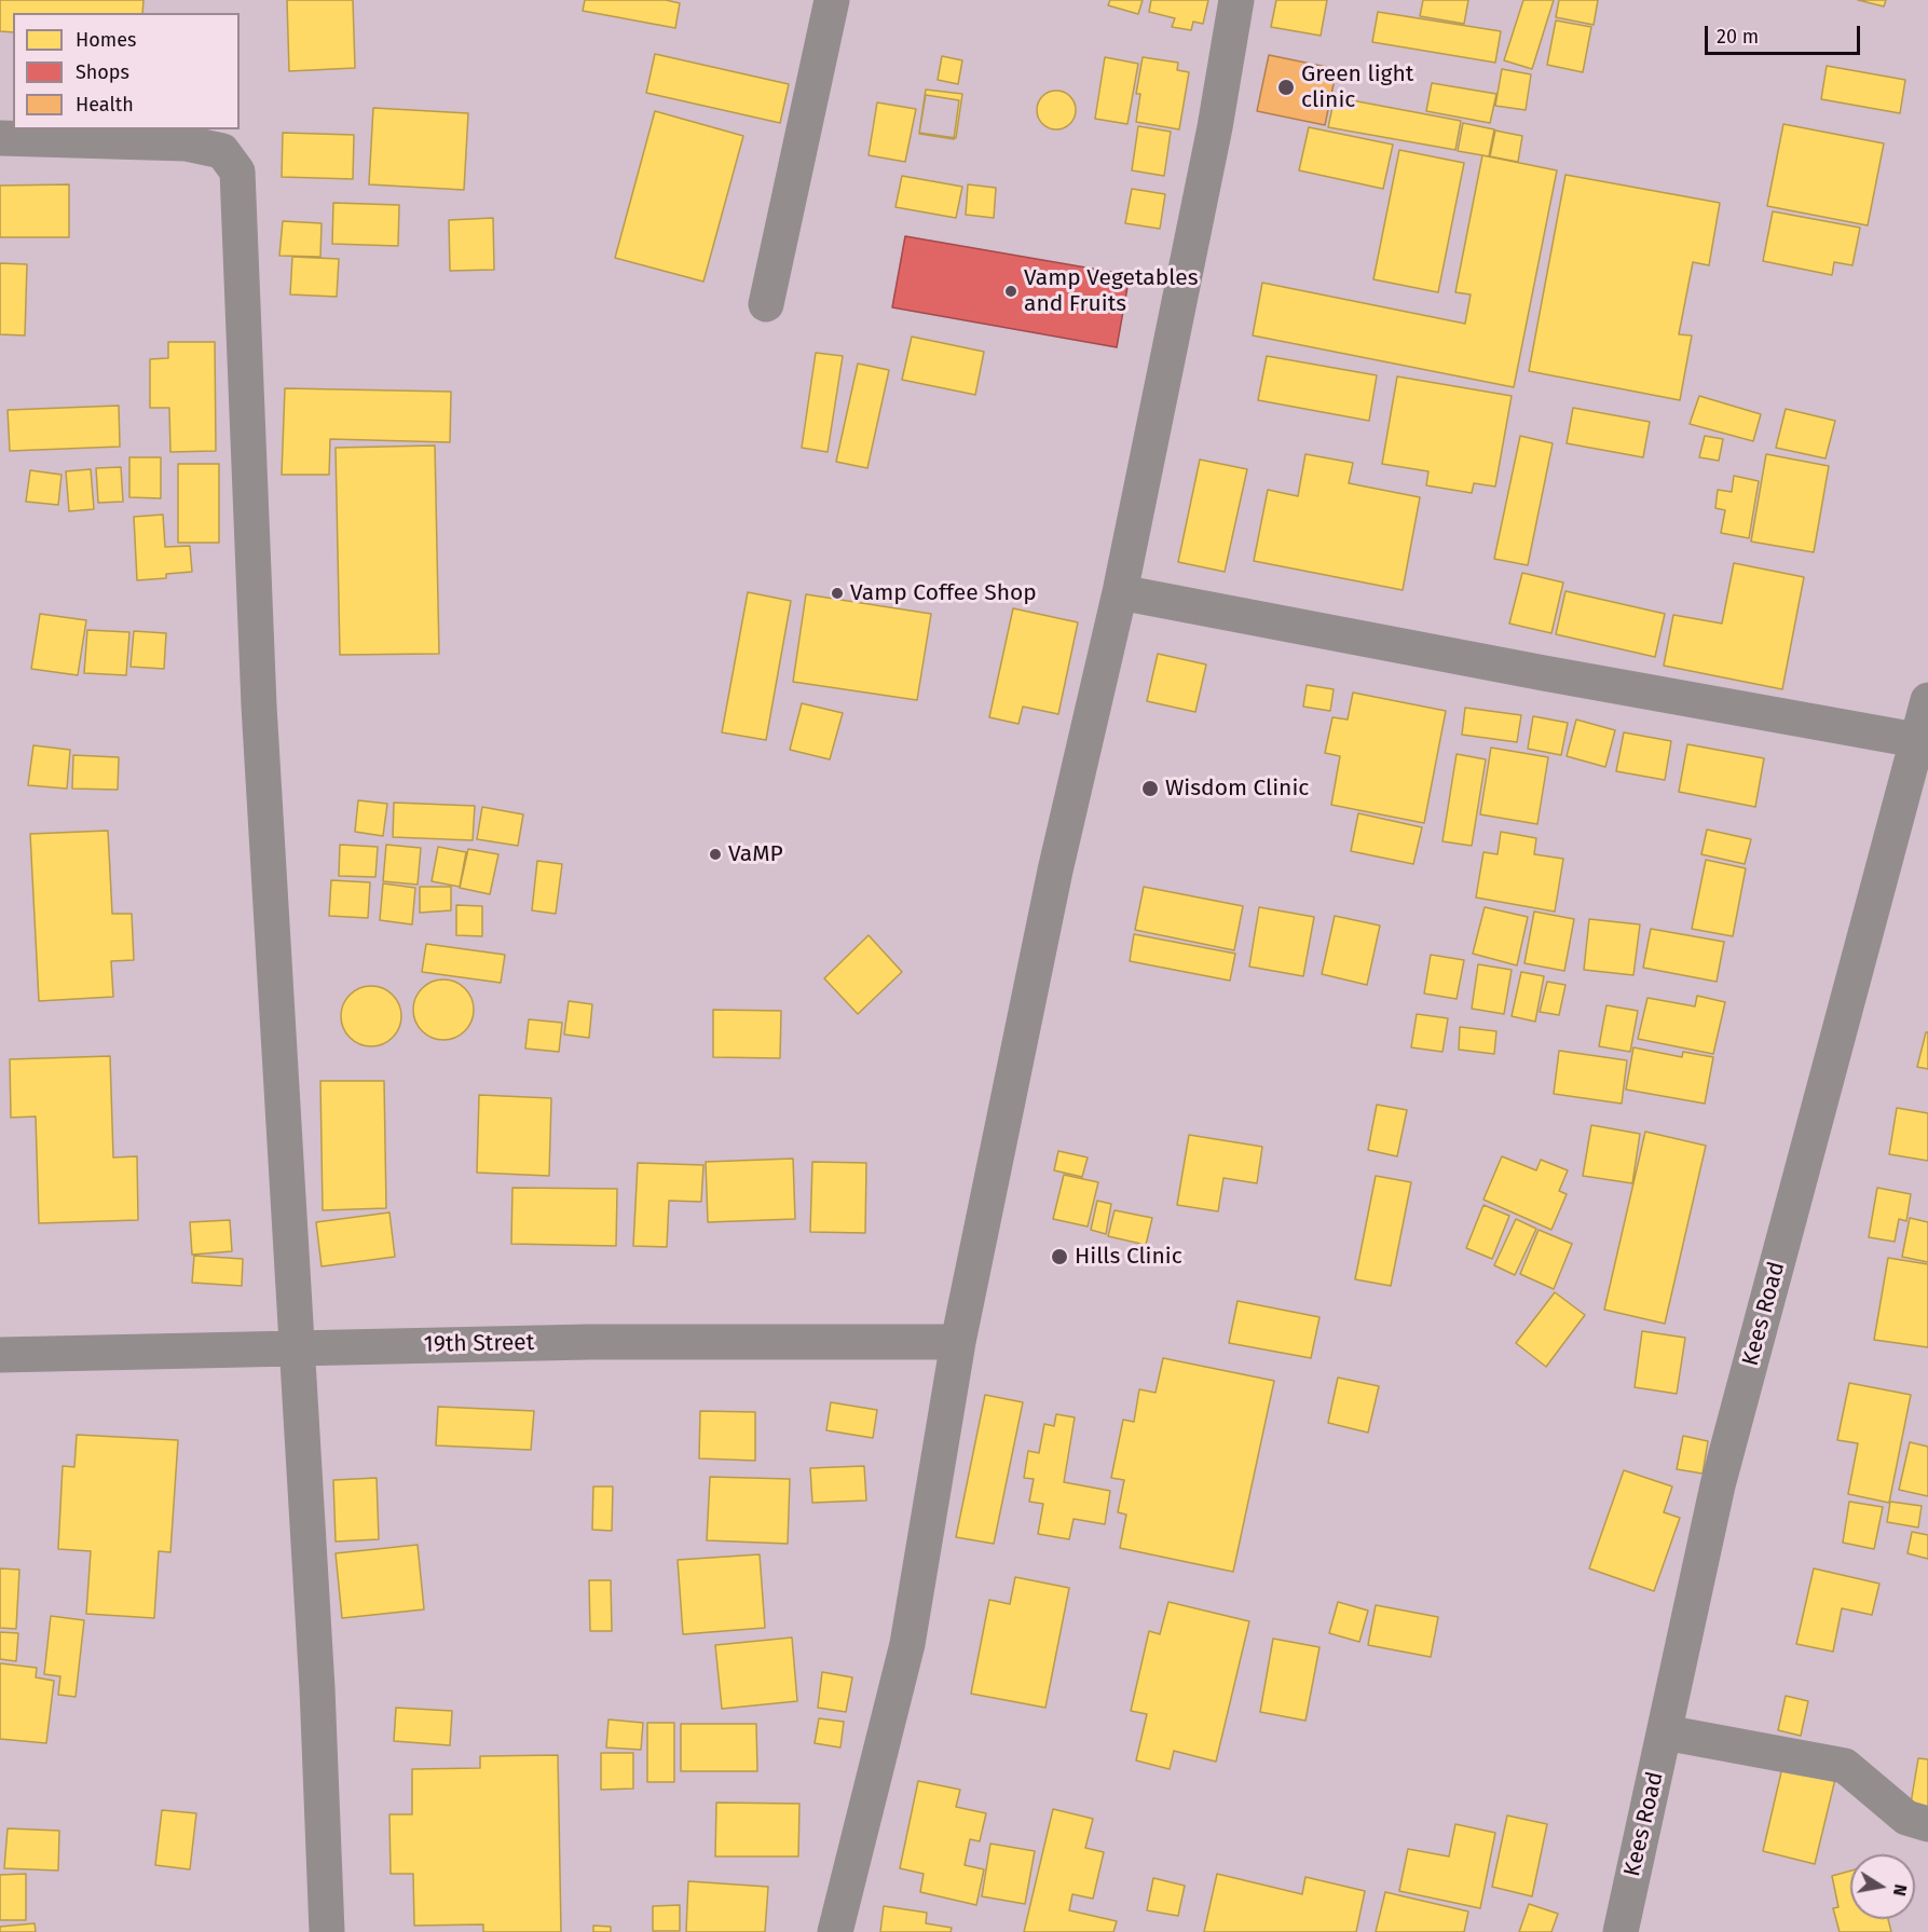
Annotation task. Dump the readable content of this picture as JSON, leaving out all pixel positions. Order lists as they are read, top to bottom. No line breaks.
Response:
{"streets":{"street":["Kees Road","19th Street"]},"places":["Green light clinic","Vamp Vegetables and Fruits","Vamp Coffee Shop","Wisdom Clinic","VaMP","Hills Clinic"],"legend":["Homes","Shops","Health"],"scale_bar":"20 m","north":"right"}
